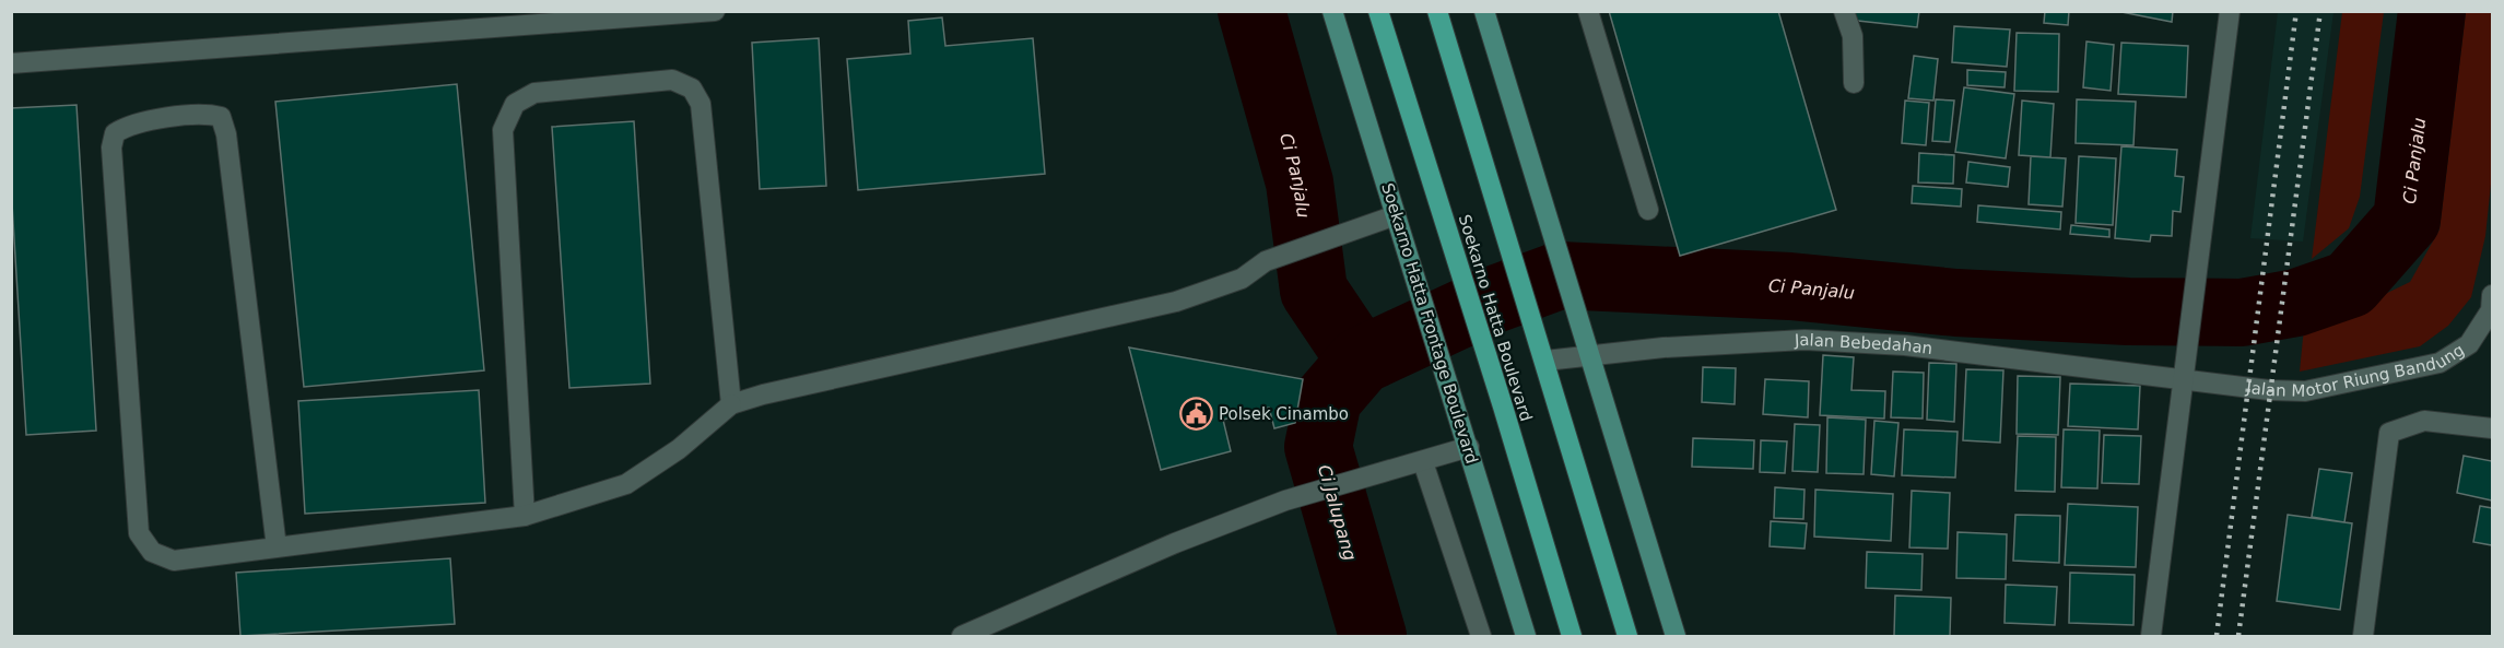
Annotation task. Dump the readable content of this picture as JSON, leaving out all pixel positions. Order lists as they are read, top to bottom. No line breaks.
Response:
{"streets":{"highway":["Soekarno Hatta Boulevard"],"main road":["Soekarno Hatta Frontage Boulevard"],"street":["Jalan Bebedahan","Jalan Motor Riung Bandung"]},"crossings":[["Soekarno Hatta Boulevard","Jalan Bebedahan"],["Jalan Bebedahan","Jalan Motor Riung Bandung"]],"water":["Ci Panjalu","Ci Jalupang"],"places":{"public building":["Polsek Cinambo"]}}
